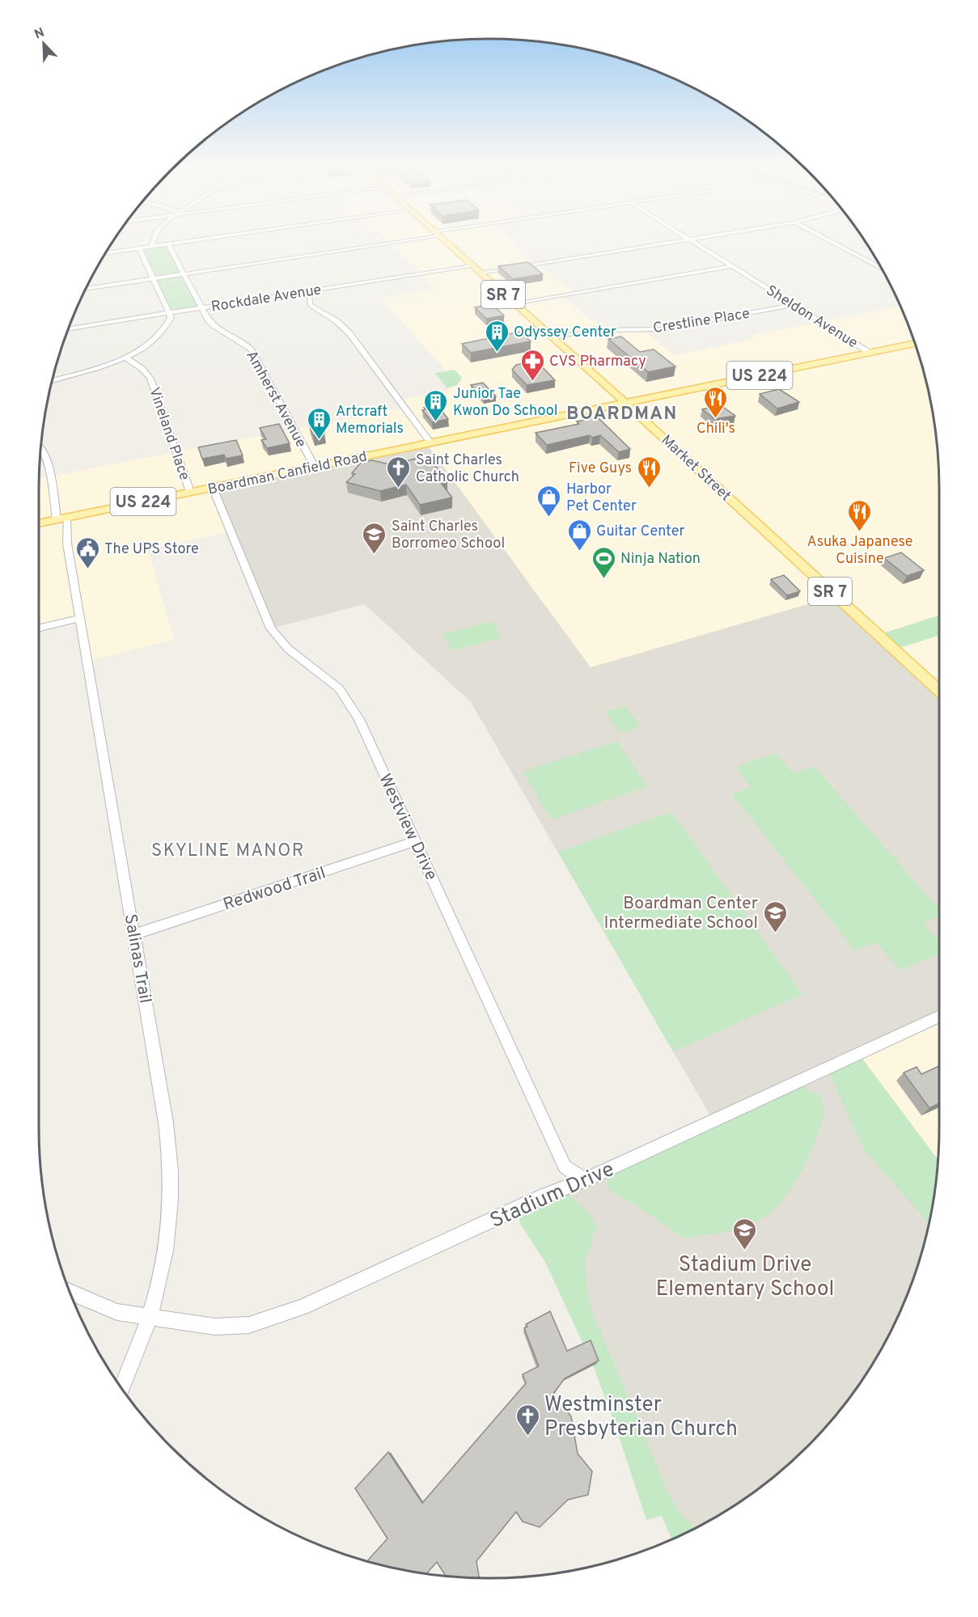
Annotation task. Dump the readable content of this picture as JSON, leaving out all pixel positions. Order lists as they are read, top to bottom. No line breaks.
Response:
{"streets":{"main road":["SR 7","US 224","Market Street","Boardman Canfield Road"],"street":["Rockdale Avenue","Sheldon Avenue","Crestline Place","Amherst Avenue","Vineland Place","Westview Drive","Redwood Trail","Salinas Trail","Stadium Drive"]},"crossings":[["Rockdale Avenue","Amherst Avenue"],["Rockdale Avenue","Market Street"],["Sheldon Avenue","Crestline Place"],["Sheldon Avenue","US 224"],["Crestline Place","Market Street"],["US 224","Market Street"],["US 224","Boardman Canfield Road"],["Amherst Avenue","Boardman Canfield Road"],["Vineland Place","Boardman Canfield Road"],["Market Street","Boardman Canfield Road"],["Boardman Canfield Road","Westview Drive"],["Boardman Canfield Road","Salinas Trail"],["Westview Drive","Redwood Trail"],["Westview Drive","Stadium Drive"],["Redwood Trail","Salinas Trail"],["Salinas Trail","Stadium Drive"]],"districts":["BOARDMAN","SKYLINE MANOR"],"places":{"building":["Odyssey Center","Junior Tae Kwon Do School","Artcraft Memorials"],"pharmacy":["CVS Pharmacy"],"restaurant":["Chili's","Five Guys","Asuka Japanese Cuisine"],"church":["Saint Charles Catholic Church","Westminster Presbyterian Church"],"shop":["Harbor Pet Center","Guitar Center"],"school or university":["Saint Charles Borromeo School","Boardman Center Intermediate School","Stadium Drive Elementary School"],"public building":["The UPS Store"],"sports":["Ninja Nation"]},"north":"top left"}
